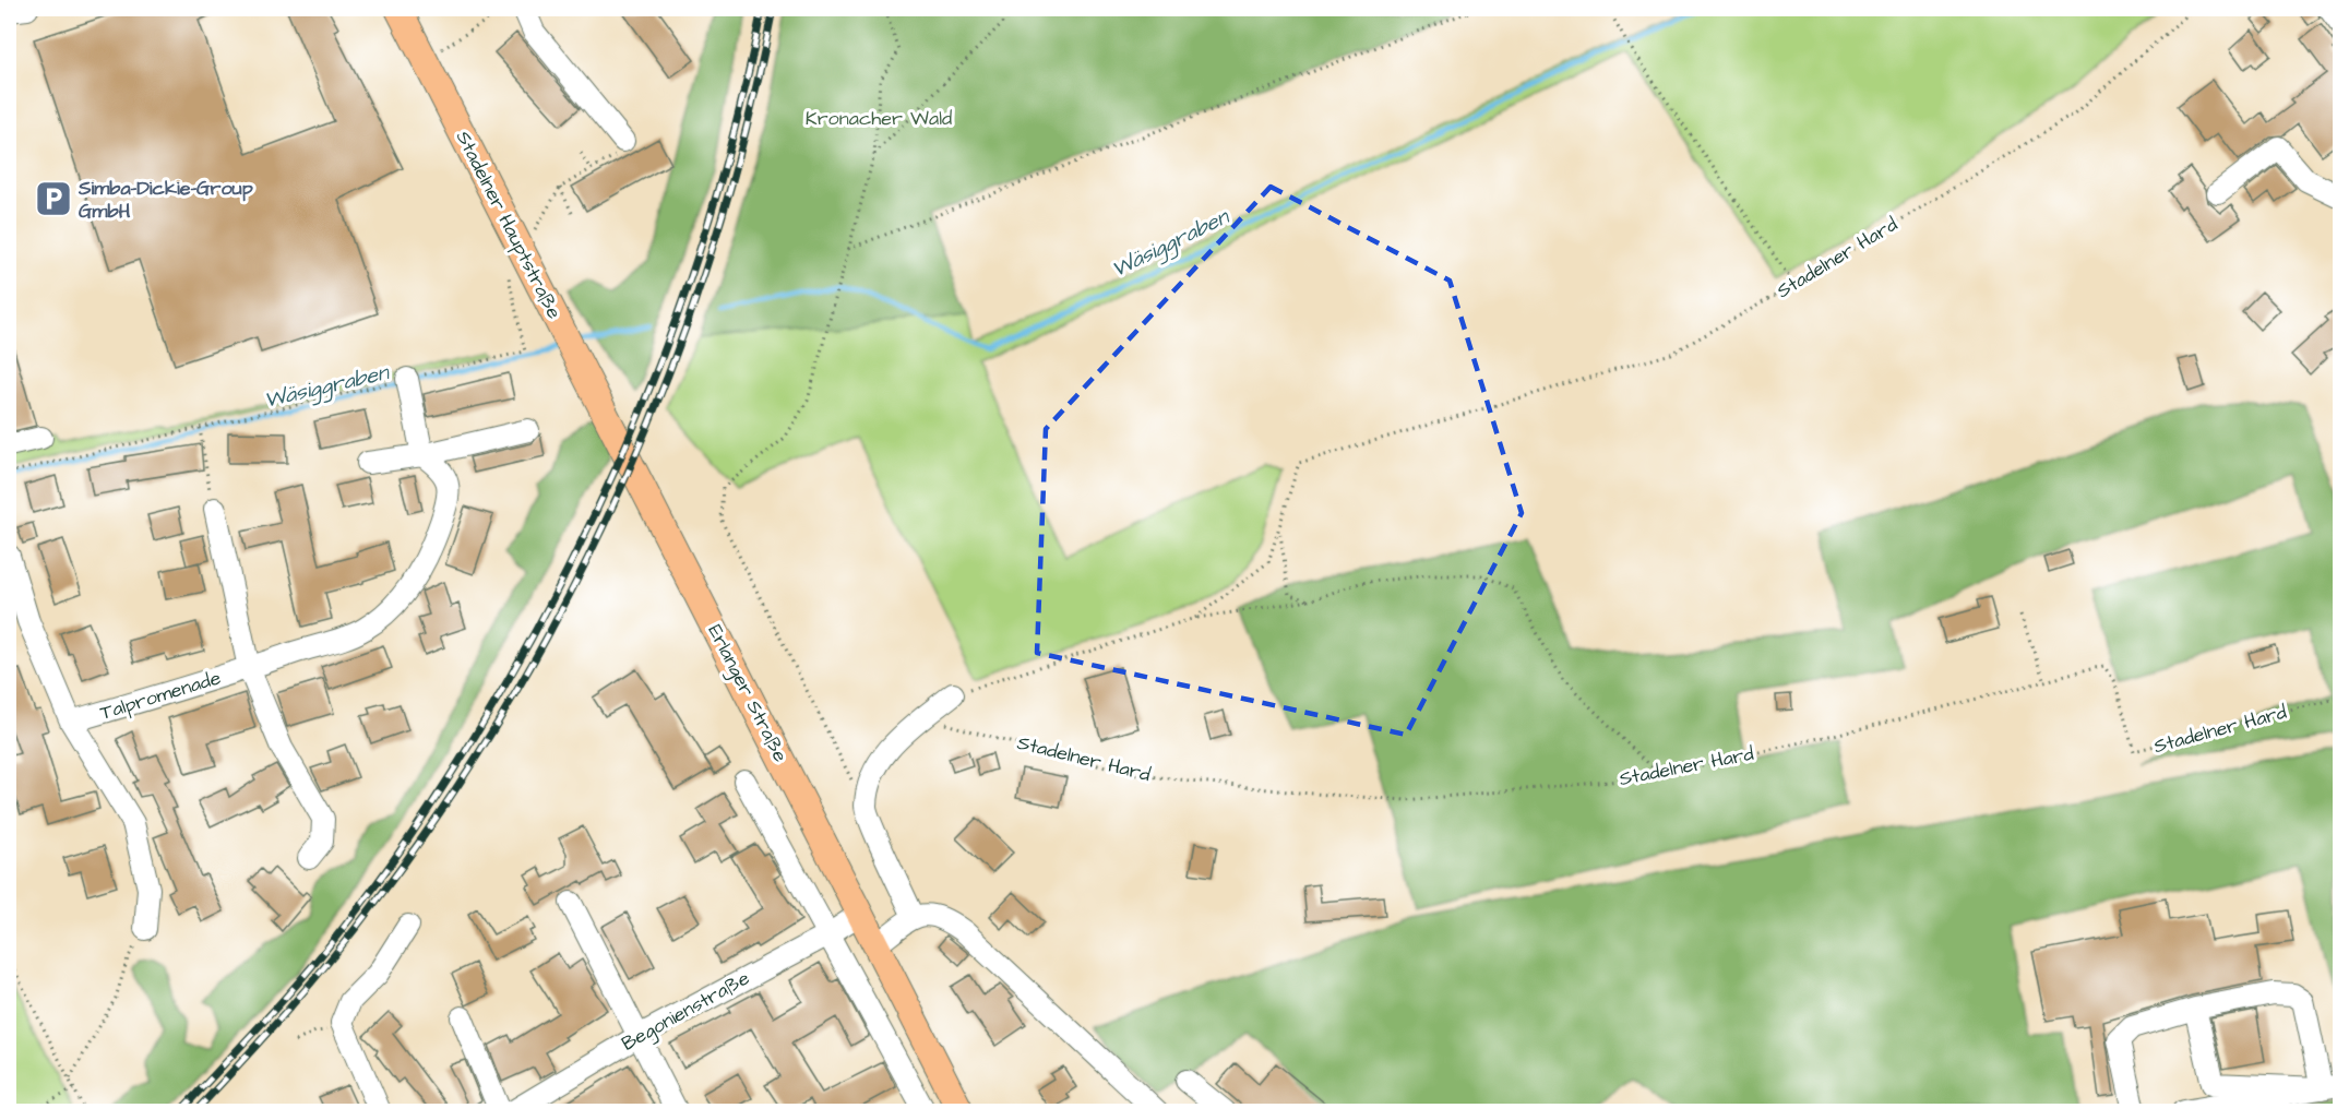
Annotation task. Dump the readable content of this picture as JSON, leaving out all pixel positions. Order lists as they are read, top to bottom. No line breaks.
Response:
{"streets":{"main road":["Stadelner Hauptstraße","Erlanger Straße"],"street":["Talpromenade","Begonienstraße"],"path":["Stadelner Hard"]},"crossings":[["Stadelner Hauptstraße","Erlanger Straße"],["Erlanger Straße","Begonienstraße"]],"water":["Wäsiggraben"],"parks":["Kronacher Wald"],"places":{"parking":["Simba-Dickie-Group GmbH"]}}
